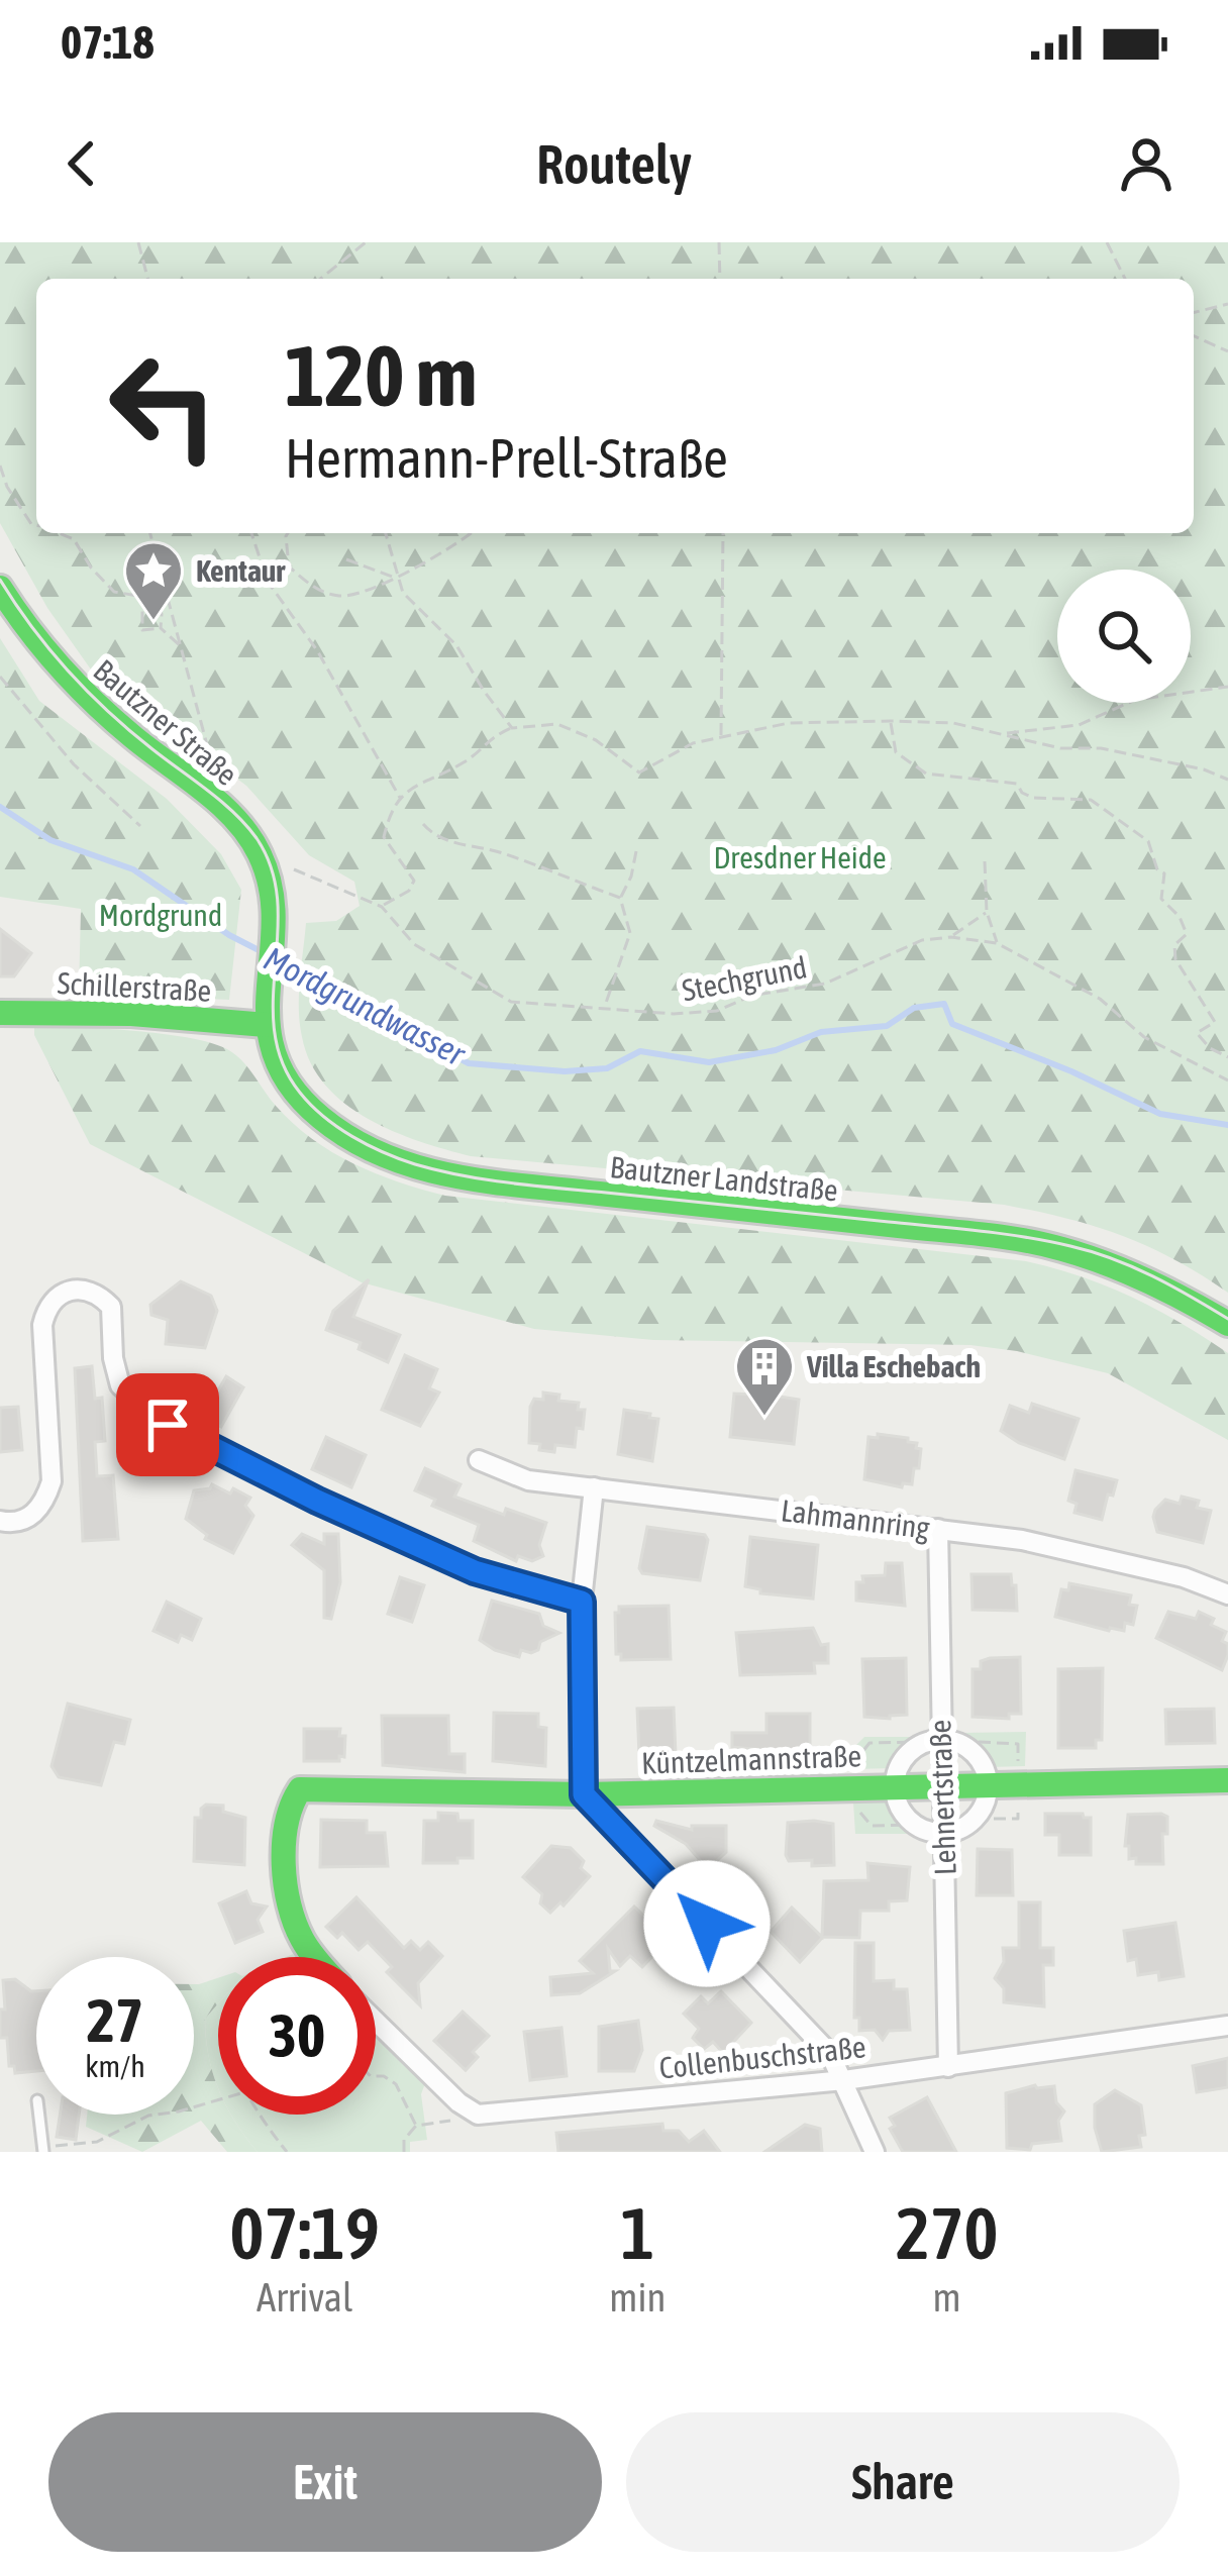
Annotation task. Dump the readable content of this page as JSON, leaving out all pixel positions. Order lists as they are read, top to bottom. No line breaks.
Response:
{"streets":{"main road":["Bautzner Straße","Schillerstraße","Bautzner Landstraße","Küntzelmannstraße"],"street":["Lahmannring","Lehnertstraße","Collenbuschstraße"],"path":["Stechgrund"]},"crossings":[["Bautzner Straße","Stechgrund"],["Bautzner Straße","Schillerstraße"],["Bautzner Straße","Bautzner Landstraße"],["Schillerstraße","Bautzner Landstraße"],["Lahmannring","Lehnertstraße"],["Küntzelmannstraße","Lehnertstraße"],["Lehnertstraße","Collenbuschstraße"]],"water":["Mordgrundwasser"],"parks":["Dresdner Heide","Mordgrund"],"places":{"place":["Kentaur"],"building":["Villa Eschebach"]},"page":{"status":"07:18","header":"Routely","turn":["120 m","Hermann-Prell-Straße"],"speed":"27 km/h","limit":"30","eta":["07:19","Arrival","1","min","270","m"],"buttons":["Exit","Share"]}}
